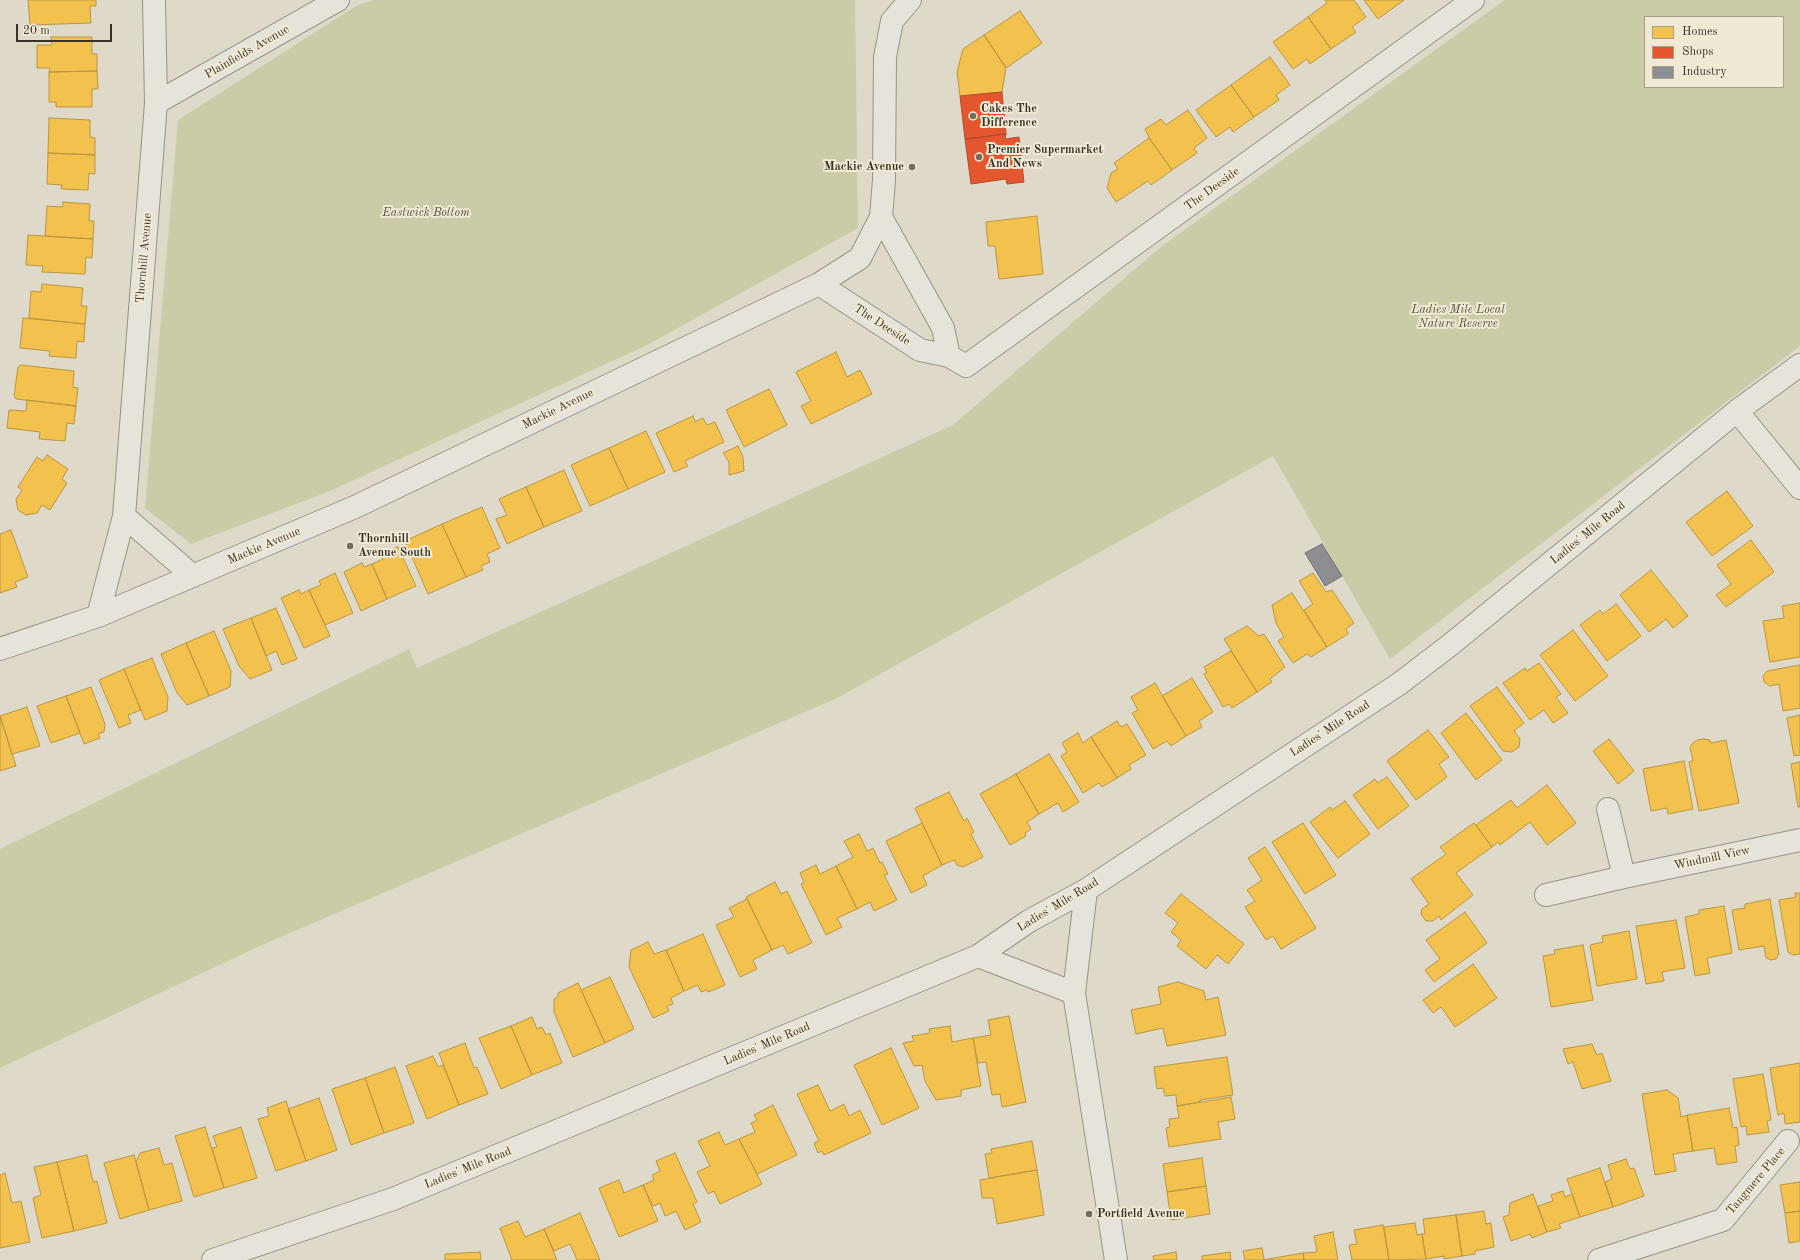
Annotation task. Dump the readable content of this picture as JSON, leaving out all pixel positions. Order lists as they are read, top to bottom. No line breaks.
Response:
{"streets":{"street":["Plainfields Avenue","The Deeside","Thornhill Avenue","Mackie Avenue","Ladies' Mile Road","Windmill View","Tangmere Place"]},"crossings":[["Plainfields Avenue","Thornhill Avenue"],["The Deeside","Mackie Avenue"],["Thornhill Avenue","Mackie Avenue"]],"parks":["Eastwick Bottom","Ladies Mile Local Nature Reserve"],"places":["Cakes The Difference","Premier Supermarket And News","Mackie Avenue","Thornhill Avenue South","Portfield Avenue"],"legend":["Homes","Shops","Industry"],"scale_bar":"20 m"}
